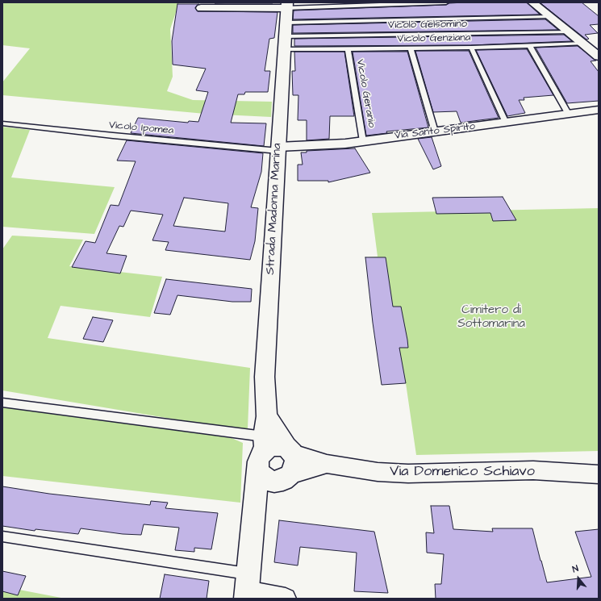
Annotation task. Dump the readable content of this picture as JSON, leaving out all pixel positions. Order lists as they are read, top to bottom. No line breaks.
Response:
{"streets":{"street":["Via Santo Spirito","Strada Madonna Marina","Via Domenico Schiavo"],"lane":["Vicolo Gelsomino","Vicolo Genziana","Vicolo Geranio","Vicolo Ipomea"]},"crossings":[["Vicolo Gelsomino","Strada Madonna Marina"],["Vicolo Genziana","Vicolo Geranio"],["Vicolo Genziana","Strada Madonna Marina"],["Vicolo Geranio","Via Santo Spirito"],["Vicolo Ipomea","Via Santo Spirito"],["Vicolo Ipomea","Strada Madonna Marina"],["Via Santo Spirito","Strada Madonna Marina"],["Strada Madonna Marina","Via Domenico Schiavo"]],"parks":["Cimitero di Sottomarina"],"north":"top"}
